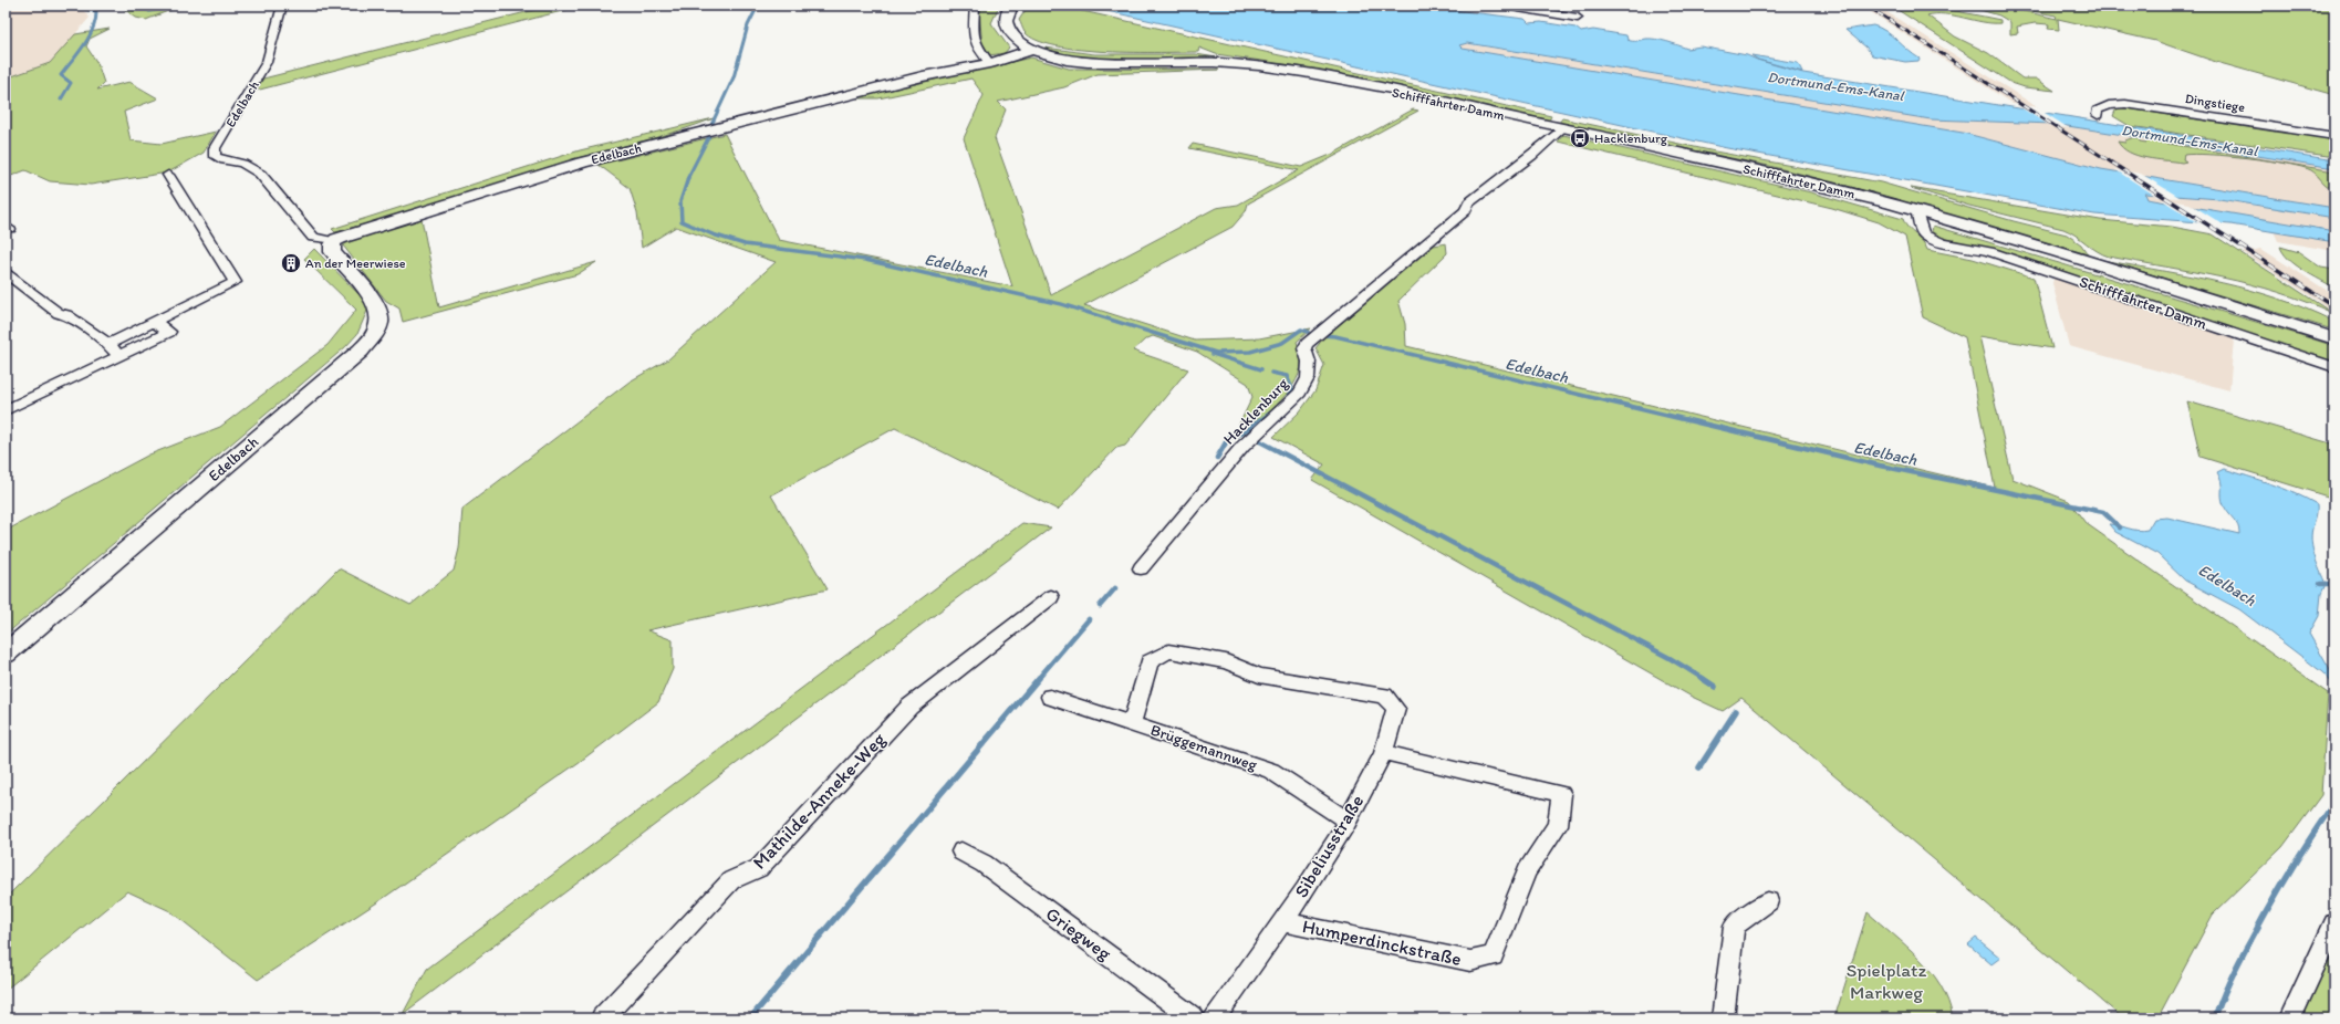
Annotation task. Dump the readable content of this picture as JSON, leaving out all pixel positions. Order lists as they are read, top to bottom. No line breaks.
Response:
{"streets":{"main road":["Edelbach","Schifffahrter Damm"],"street":["Dingstiege","Hacklenburg","Brüggemannweg","Mathilde-Anneke-Weg","Sibeliusstraße","Griegweg","Humperdinckstraße"]},"crossings":[["Edelbach","Schifffahrter Damm"],["Schifffahrter Damm","Hacklenburg"],["Brüggemannweg","Sibeliusstraße"],["Sibeliusstraße","Humperdinckstraße"]],"water":["Dortmund-Ems-Kanal","Edelbach"],"parks":["Spielplatz Markweg"],"places":{"bus stop":["Hacklenburg"],"building":["An der Meerwiese"]}}
